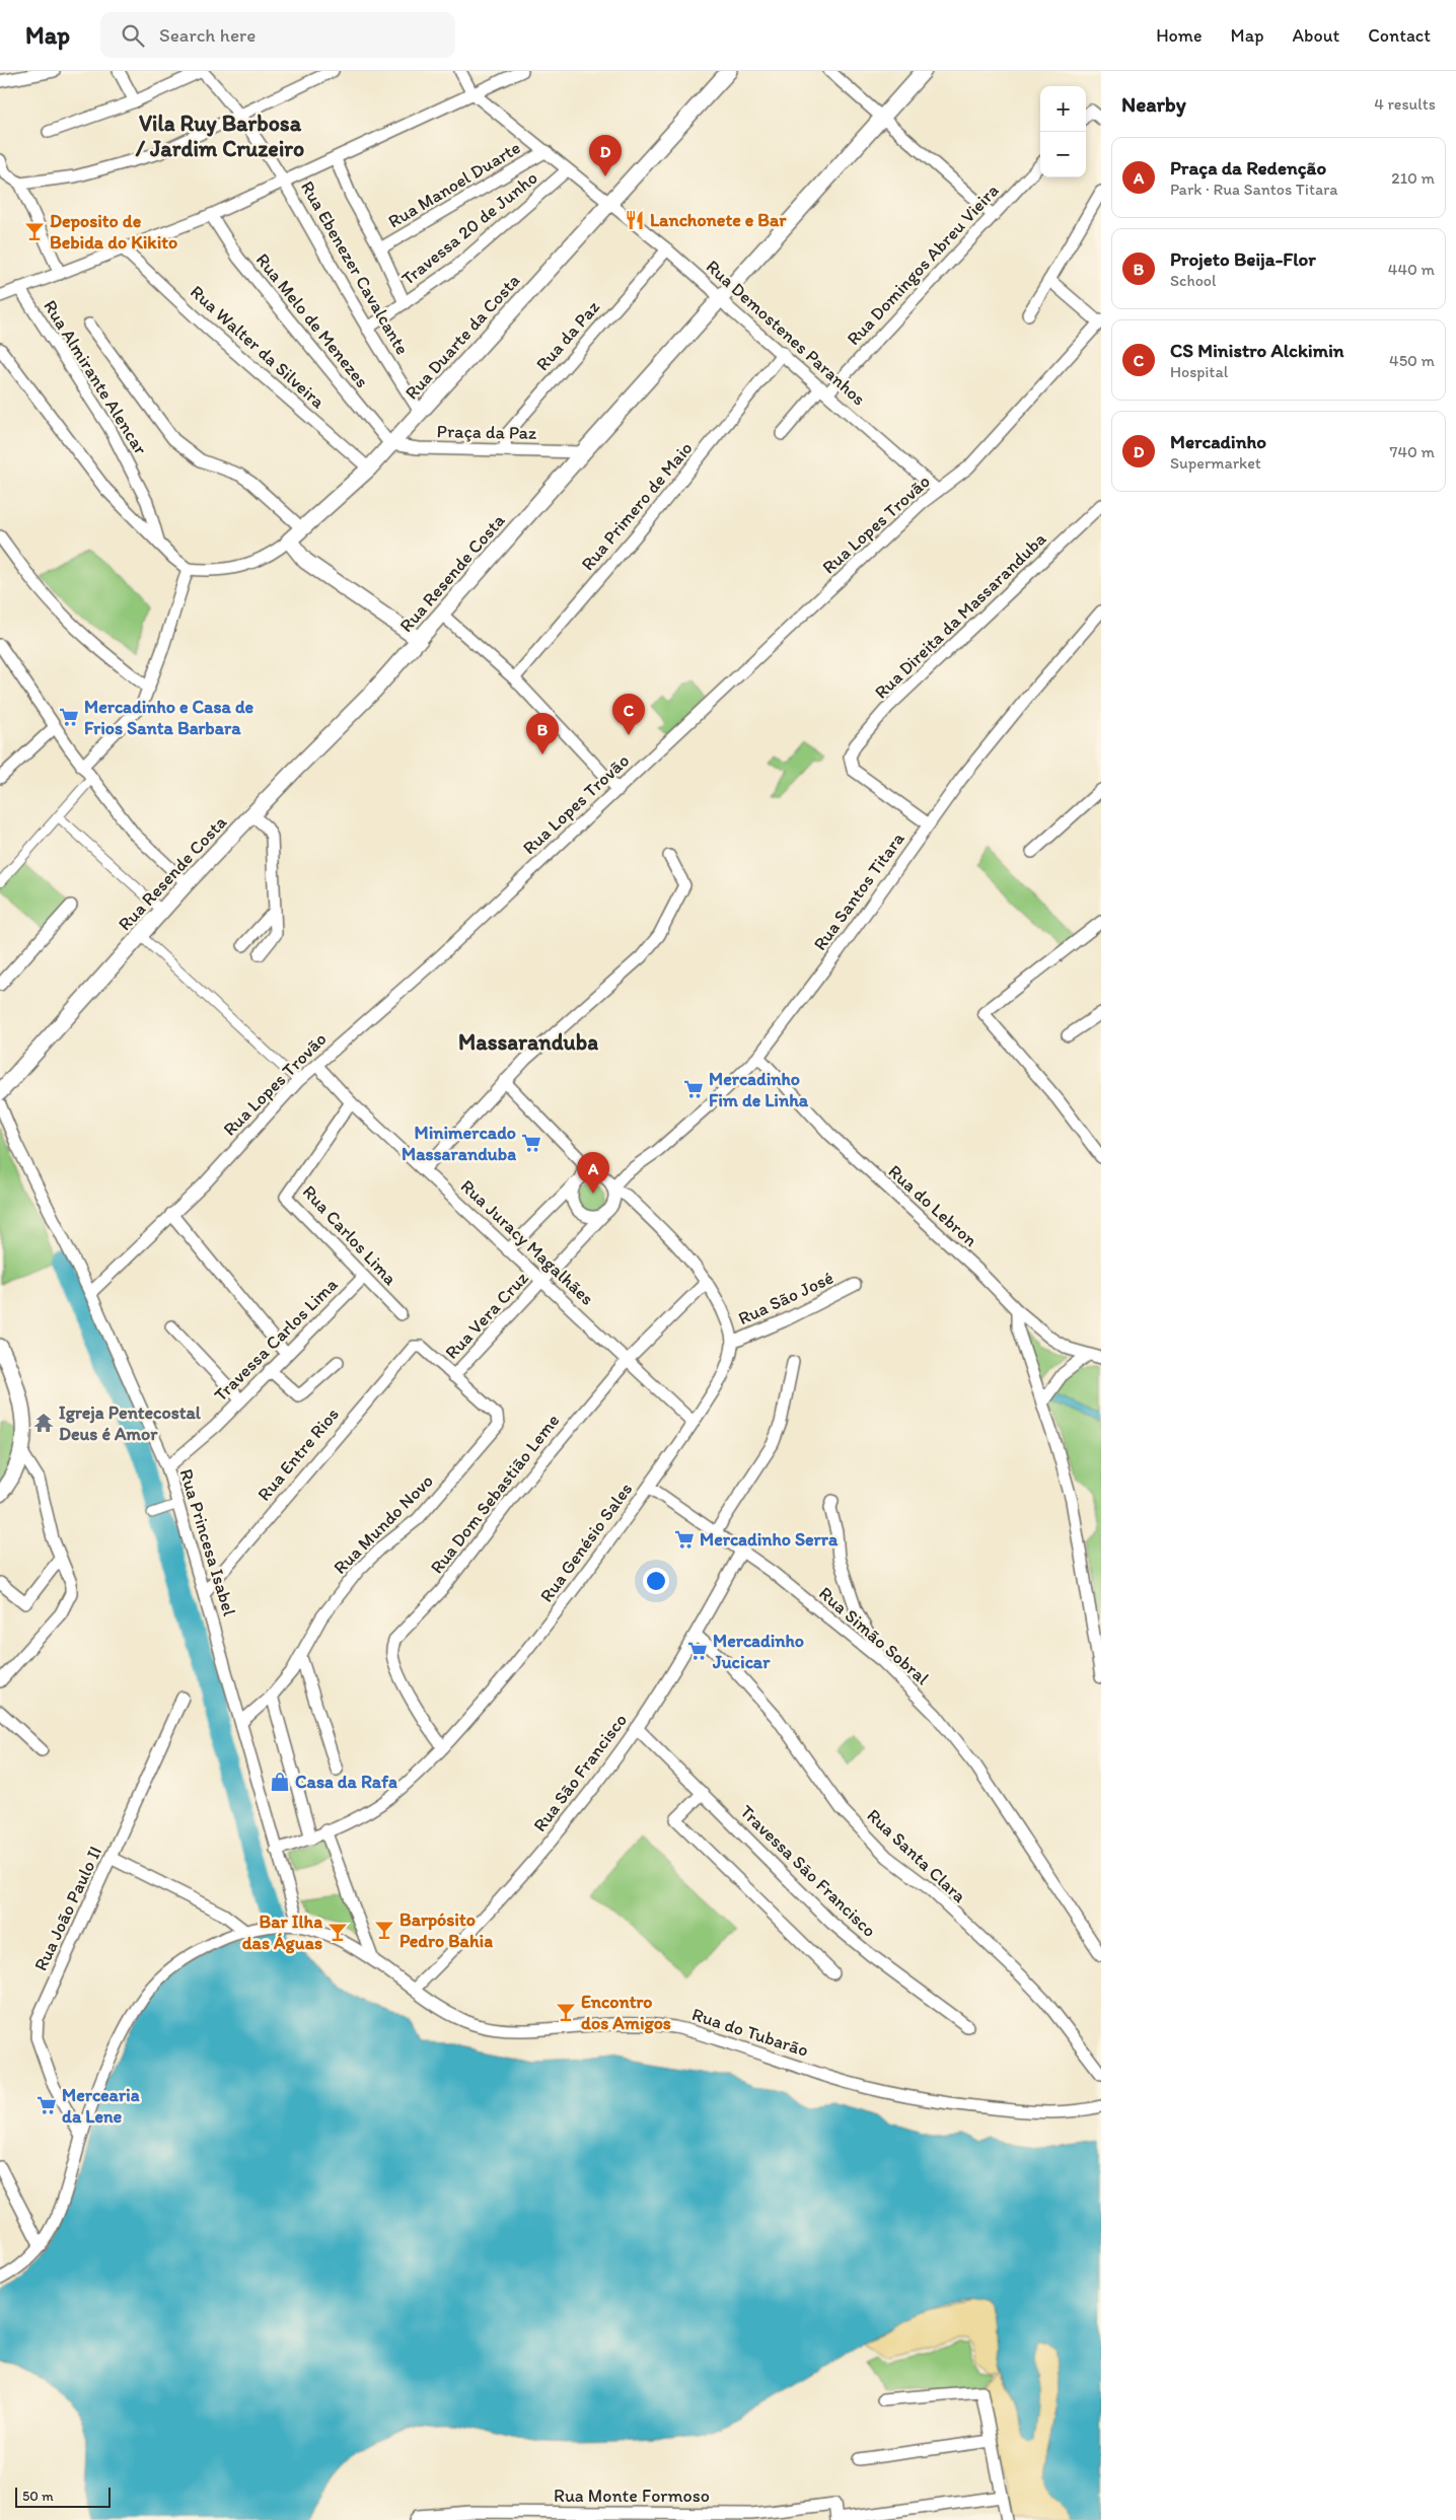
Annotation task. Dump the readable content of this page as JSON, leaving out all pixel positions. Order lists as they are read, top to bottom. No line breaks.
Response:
{"streets":{"main road":["Rua Duarte da Costa","Rua Resende Costa"],"street":["Rua Manoel Duarte","Travessa 20 de Junho","Rua Domingos Abreu Vieira","Rua Ebenezer Cavalcante","Rua Melo de Menezes","Rua Demostenes Paranhos","Rua da Paz","Rua Walter da Silveira","Rua Almirante Alencar","Praça da Paz","Rua Primero de Maio","Rua Lopes Trovão","Rua Direita da Massaranduba","Rua Santos Titara","Rua do Lebron","Rua Carlos Lima","Rua Juracy Magalhães","Rua São José","Rua Vera Cruz","Travessa Carlos Lima","Rua Entre Rios","Rua Dom Sebastião Leme","Rua Mundo Novo","Rua Princesa Isabel","Rua Genésio Sales","Rua Simão Sobral","Rua São Francisco","Rua Santa Clara","Travessa Sāo Francisco","Rua João Paulo II","Rua do Tubarão","Rua Monte Formoso"]},"crossings":[["Rua Manoel Duarte","Rua Demostenes Paranhos"],["Travessa 20 de Junho","Rua Ebenezer Cavalcante"],["Travessa 20 de Junho","Rua Demostenes Paranhos"],["Rua Domingos Abreu Vieira","Rua Demostenes Paranhos"],["Rua Ebenezer Cavalcante","Rua Duarte da Costa"],["Rua Melo de Menezes","Rua Duarte da Costa"],["Rua Melo de Menezes","Praça da Paz"],["Rua Demostenes Paranhos","Rua da Paz"],["Rua Demostenes Paranhos","Rua Duarte da Costa"],["Rua Demostenes Paranhos","Rua Primero de Maio"],["Rua Demostenes Paranhos","Rua Lopes Trovão"],["Rua Demostenes Paranhos","Rua Resende Costa"],["Rua da Paz","Praça da Paz"],["Rua Duarte da Costa","Rua Walter da Silveira"],["Rua Duarte da Costa","Praça da Paz"],["Praça da Paz","Rua Resende Costa"],["Rua Lopes Trovão","Rua Juracy Magalhães"],["Rua Lopes Trovão","Rua Princesa Isabel"],["Rua Direita da Massaranduba","Rua Santos Titara"],["Rua Santos Titara","Rua do Lebron"],["Rua Santos Titara","Rua Vera Cruz"],["Rua Santos Titara","Rua Genésio Sales"],["Rua Carlos Lima","Rua Juracy Magalhães"],["Rua Carlos Lima","Travessa Carlos Lima"],["Rua Juracy Magalhães","Rua Vera Cruz"],["Rua Juracy Magalhães","Rua Dom Sebastião Leme"],["Rua Juracy Magalhães","Rua Genésio Sales"],["Rua São José","Rua Genésio Sales"],["Rua Vera Cruz","Rua Entre Rios"],["Rua Vera Cruz","Rua Mundo Novo"],["Rua Vera Cruz","Rua Genésio Sales"],["Travessa Carlos Lima","Rua Princesa Isabel"],["Rua Entre Rios","Rua Mundo Novo"],["Rua Entre Rios","Rua Princesa Isabel"],["Rua Dom Sebastião Leme","Rua Genésio Sales"],["Rua Mundo Novo","Rua Princesa Isabel"],["Rua Princesa Isabel","Rua Genésio Sales"],["Rua Princesa Isabel","Rua do Tubarão"],["Rua Genésio Sales","Rua Simão Sobral"],["Rua Simão Sobral","Rua São Francisco"],["Rua São Francisco","Rua Santa Clara"],["Rua São Francisco","Travessa Sāo Francisco"],["Rua São Francisco","Rua do Tubarão"]],"districts":["Vila Ruy Barbosa / Jardim Cruzeiro","Massaranduba"],"places":{"restaurant":["Lanchonete e Bar"],"bar":["Deposito de Bebida do Kikito","Barpósito Pedro Bahia","Bar Ilha das Águas","Encontro dos Amigos"],"supermarket":["Mercadinho e Casa de Frios Santa Barbara","Mercadinho Fim de Linha","Minimercado Massaranduba","Mercadinho Serra","Mercadinho Jucicar","Mercearia da Lene"],"temple":["Igreja Pentecostal Deus é Amor"],"shop":["Casa da Rafa"]},"scale_bar":"50 m","page":{"header":"Map","search":"Search here","nav":["Home","Map","About","Contact"],"heading":["Nearby","4 results"],"map_buttons":["+","−"],"pins":["D","C","B","A"],"list":[{"mark":"A","name":"Praça da Redenção","note":"Park · Rua Santos Titara","value":"210 m"},{"mark":"B","name":"Projeto Beija-Flor","note":"School","value":"440 m"},{"mark":"C","name":"CS Ministro Alckimin","note":"Hospital","value":"450 m"},{"mark":"D","name":"Mercadinho","note":"Supermarket","value":"740 m"}],"scale":"50 m"}}
